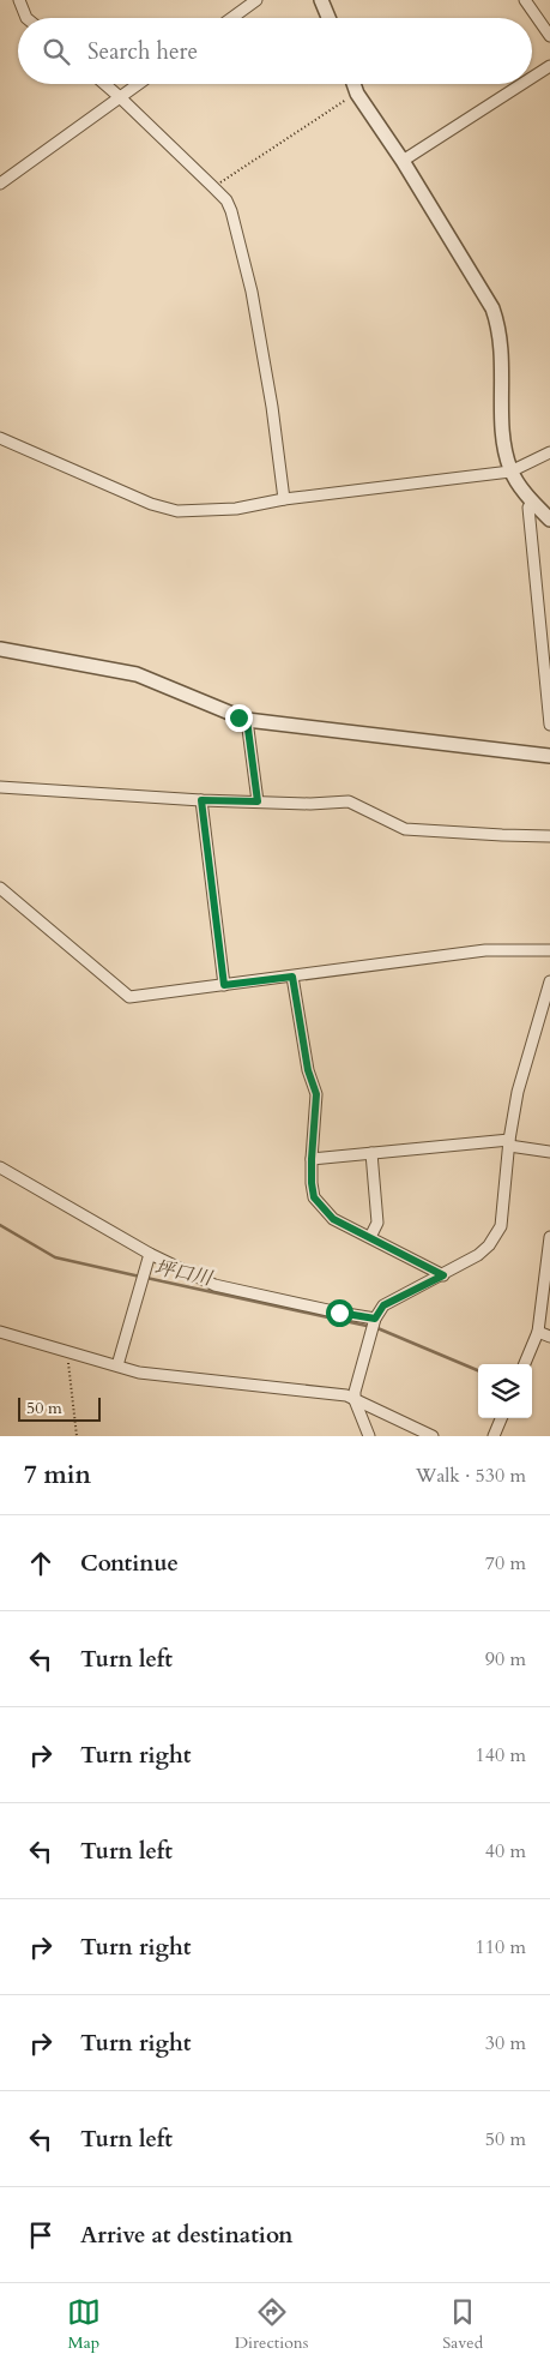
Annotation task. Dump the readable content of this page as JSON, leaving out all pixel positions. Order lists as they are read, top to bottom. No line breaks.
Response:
{"water":["坪口川"],"scale_bar":"50 m","page":{"search":"Search here","scale":"50 m","heading":["7 min","Walk · 530 m"],"list":[["Continue","70 m"],["Turn left","90 m"],["Turn right","140 m"],["Turn left","40 m"],["Turn right","110 m"],["Turn right","30 m"],["Turn left","50 m"],"Arrive at destination"],"nav":["Map","Directions","Saved"]}}
